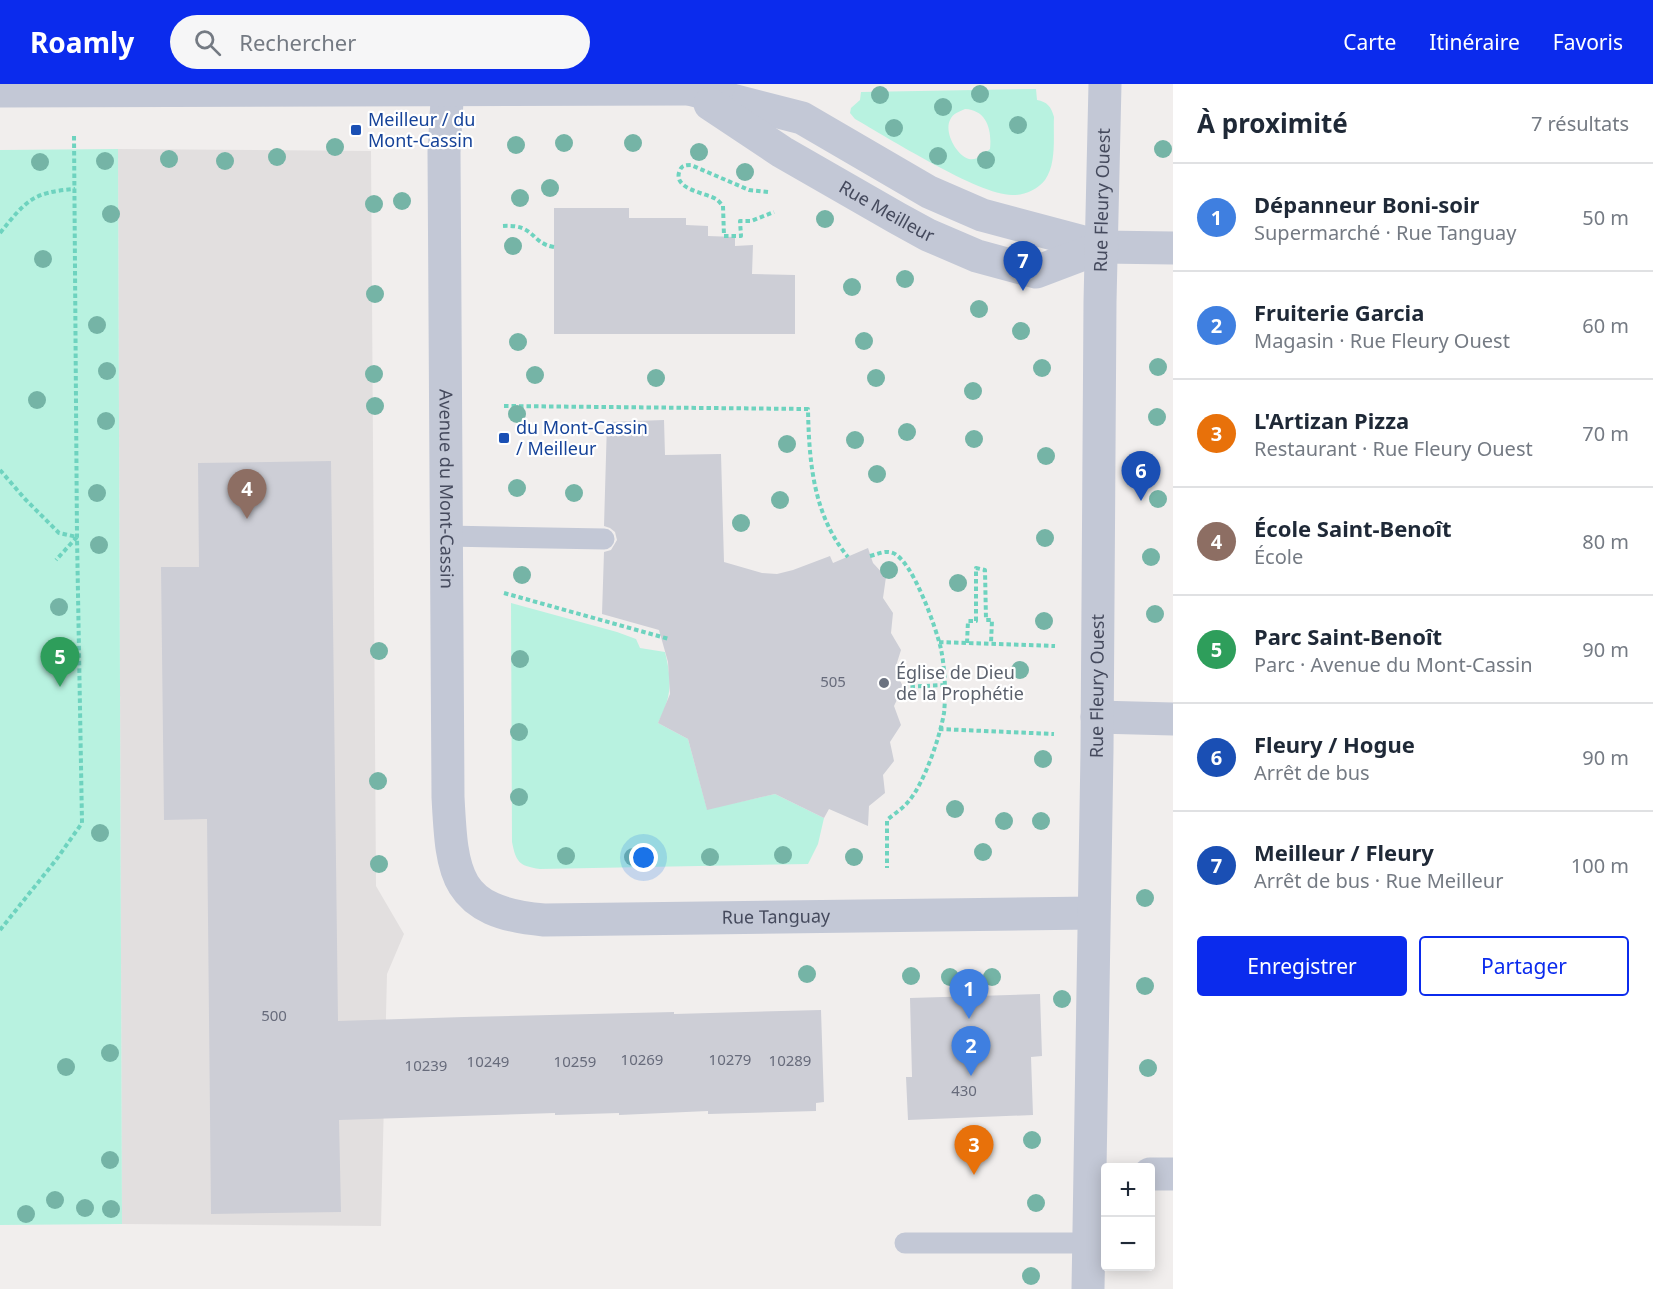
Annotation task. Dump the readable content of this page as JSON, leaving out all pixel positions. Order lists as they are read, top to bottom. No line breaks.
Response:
{"streets":{"street":["Rue Fleury Ouest","Rue Meilleur","Avenue du Mont-Cassin","Rue Tanguay"]},"crossings":[["Rue Fleury Ouest","Rue Meilleur"],["Rue Fleury Ouest","Rue Tanguay"],["Rue Meilleur","Avenue du Mont-Cassin"],["Avenue du Mont-Cassin","Rue Tanguay"]],"places":{"transit":["Meilleur / du Mont-Cassin","du Mont-Cassin / Meilleur"],"other":["Église de Dieu de la Prophétie"]},"house_numbers":["505","500","10269","10279","10289","10249","10259","10239","430"],"page":{"header":"Roamly","search":"Rechercher","nav":["Carte","Itinéraire","Favoris"],"heading":["À proximité","7 résultats"],"list":[{"mark":"1","name":"Dépanneur Boni-soir","note":"Supermarché · Rue Tanguay","value":"50 m"},{"mark":"2","name":"Fruiterie Garcia","note":"Magasin · Rue Fleury Ouest","value":"60 m"},{"mark":"3","name":"L'Artizan Pizza","note":"Restaurant · Rue Fleury Ouest","value":"70 m"},{"mark":"4","name":"École Saint-Benoît","note":"École","value":"80 m"},{"mark":"5","name":"Parc Saint-Benoît","note":"Parc · Avenue du Mont-Cassin","value":"90 m"},{"mark":"6","name":"Fleury / Hogue","note":"Arrêt de bus","value":"90 m"},{"mark":"7","name":"Meilleur / Fleury","note":"Arrêt de bus · Rue Meilleur","value":"100 m"}],"pins":["7","6","4","5","1","2","3"],"buttons":["Enregistrer","Partager"],"map_buttons":["+","−"]}}
